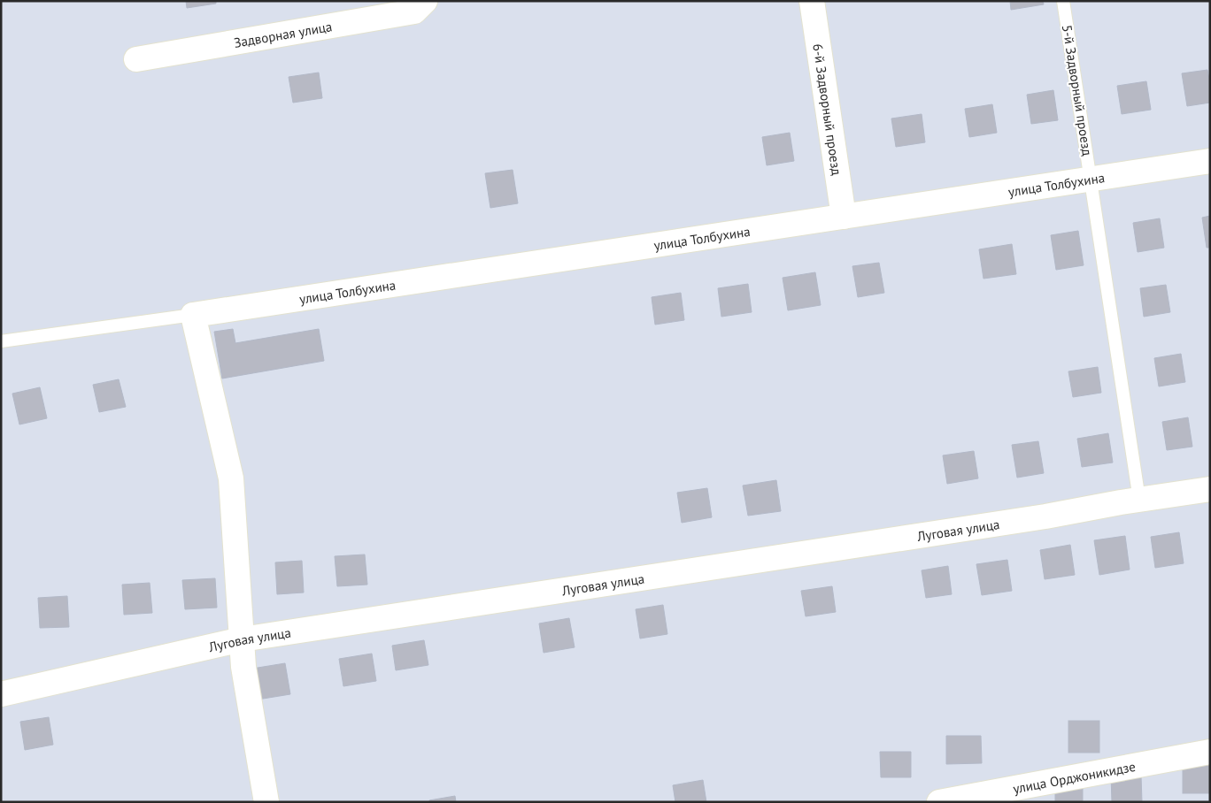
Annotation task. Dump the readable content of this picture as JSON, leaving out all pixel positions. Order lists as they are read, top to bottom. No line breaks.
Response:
{"streets":{"street":["Задворная улица","6-й Задворный проезд","улица Толбухина","Луговая улица","улица Орджоникидзе"],"lane":["5-й Задворный проезд"]},"crossings":[["5-й Задворный проезд","улица Толбухина"],["5-й Задворный проезд","Луговая улица"],["6-й Задворный проезд","улица Толбухина"]]}
